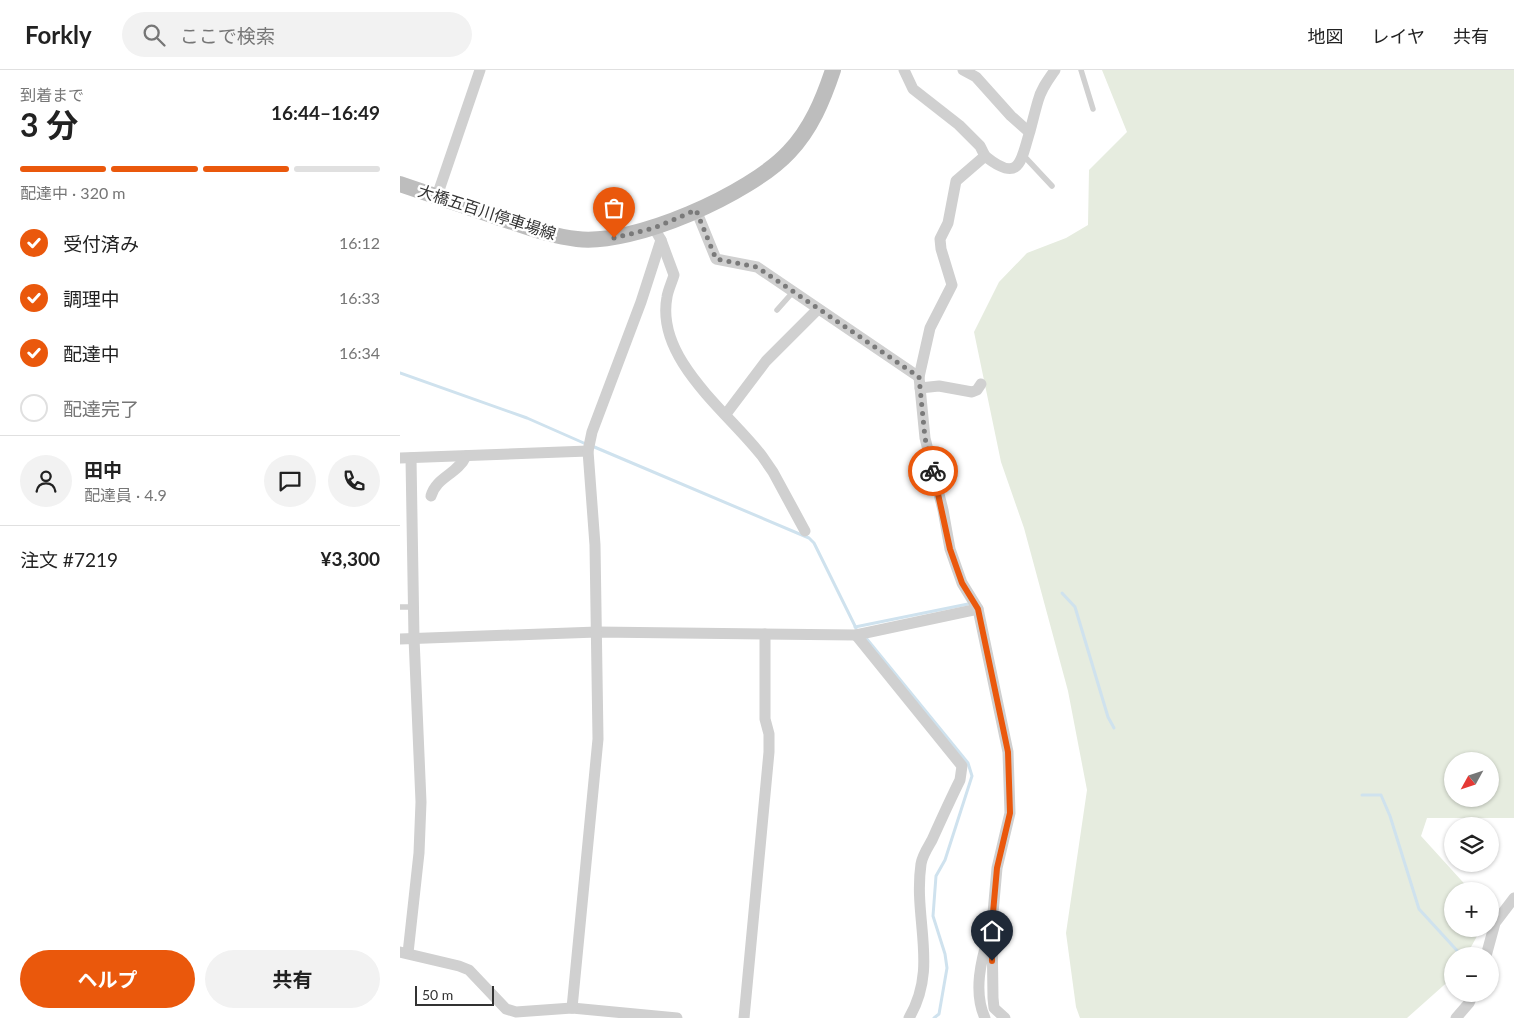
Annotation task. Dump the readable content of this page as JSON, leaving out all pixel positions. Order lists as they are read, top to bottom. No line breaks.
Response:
{"streets":{"main road":["大橋五百川停車場線"]},"scale_bar":"50 m","north":"bottom left","page":{"header":"Forkly","search":"ここで検索","nav":["地図","レイヤ","共有"],"heading":["3 分","到着まで","16:44–16:49"],"panel":["田中","配達員 · 4.9","注文 #7219","¥3,300"],"bar":"配達中 · 320 m","list":[["受付済み","16:12"],["調理中","16:33"],["配達中","16:34"],"配達完了"],"map_buttons":["+","−"],"buttons":["ヘルプ","共有"],"scale":"50 m"}}
